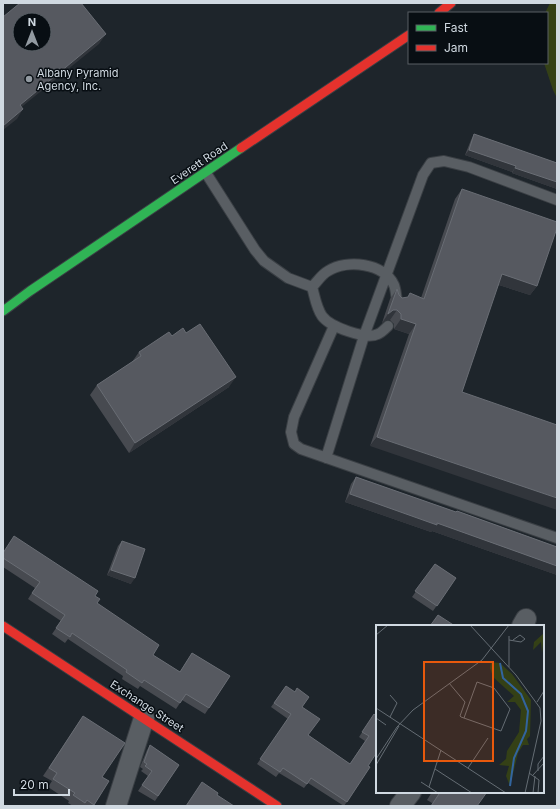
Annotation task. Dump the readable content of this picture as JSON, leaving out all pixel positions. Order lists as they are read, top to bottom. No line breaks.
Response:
{"streets":{"street":["Everett Road","Exchange Street"]},"places":["Albany Pyramid Agency, Inc."],"legend":["Fast","Jam"],"scale_bar":"20 m","north":"top"}
